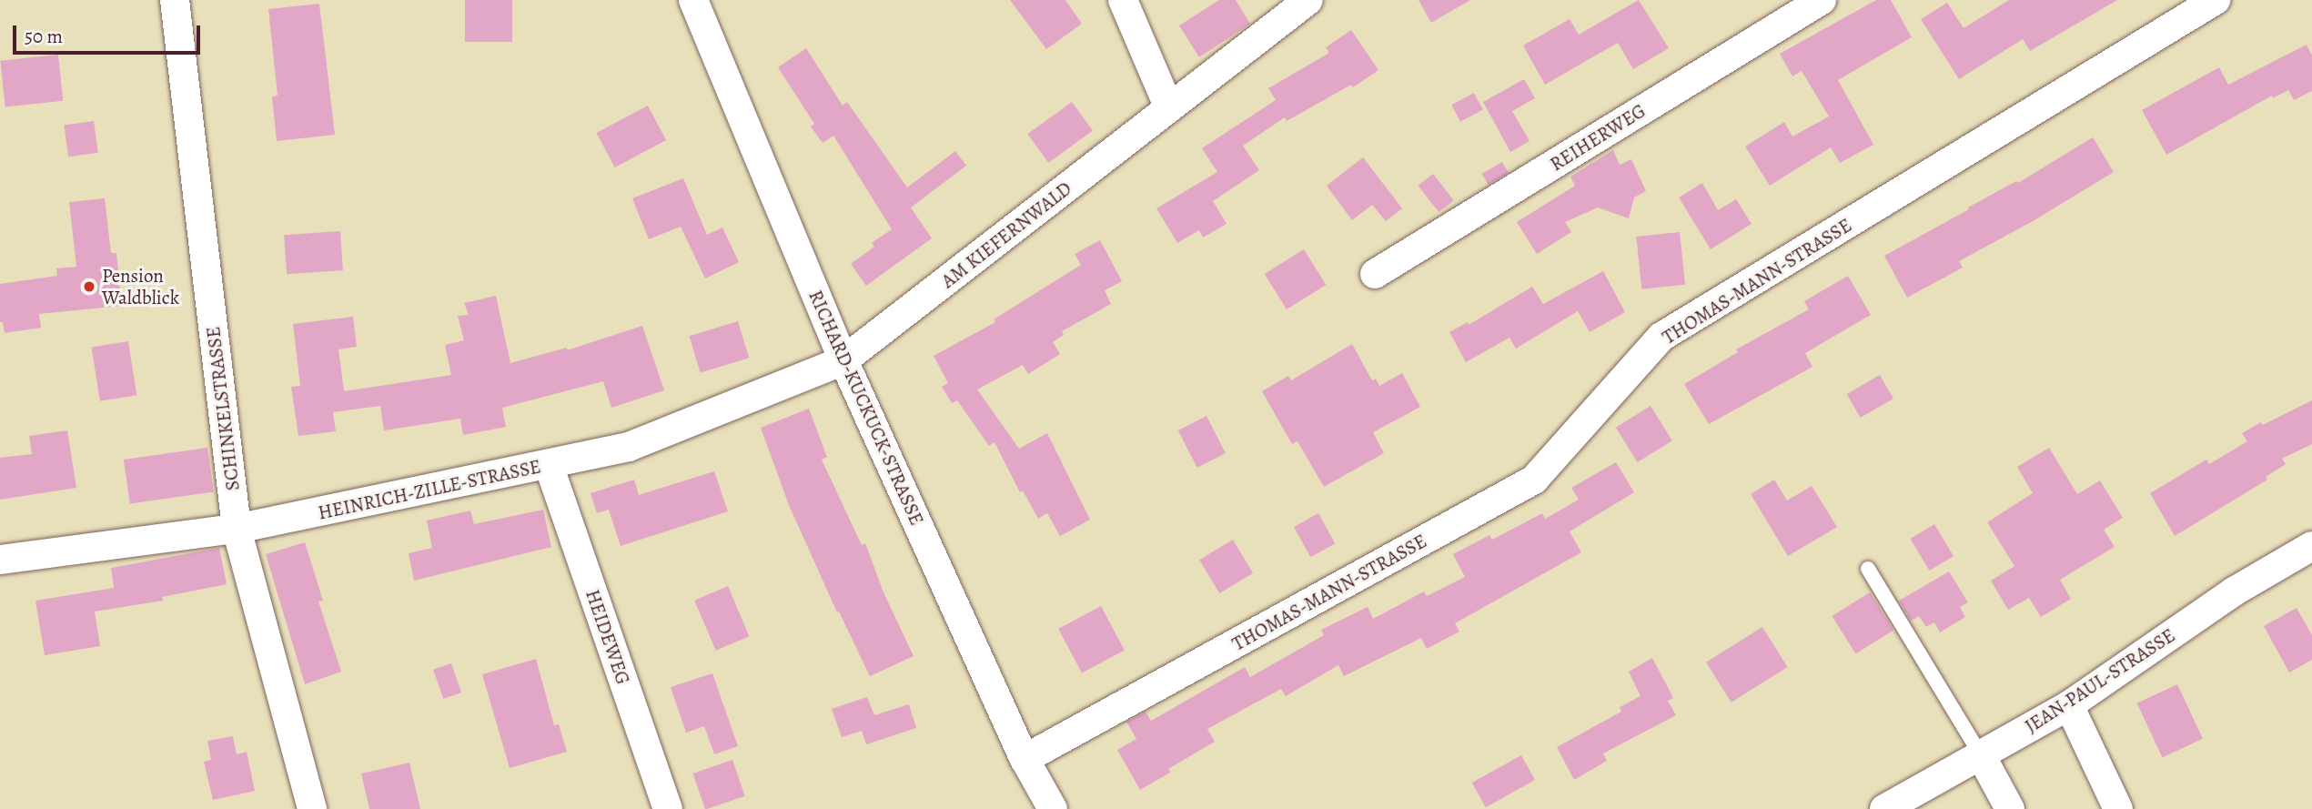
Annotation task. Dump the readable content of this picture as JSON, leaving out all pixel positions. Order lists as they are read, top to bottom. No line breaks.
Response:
{"streets":{"street":["REIHERWEG","AM KIEFERNWALD","THOMAS-MANN-STRASSE","RICHARD-KUCKUCK-STRASSE","SCHINKELSTRASSE","HEINRICH-ZILLE-STRASSE","HEIDEWEG","JEAN-PAUL-STRASSE"]},"crossings":[["AM KIEFERNWALD","RICHARD-KUCKUCK-STRASSE"],["AM KIEFERNWALD","HEINRICH-ZILLE-STRASSE"],["THOMAS-MANN-STRASSE","RICHARD-KUCKUCK-STRASSE"],["RICHARD-KUCKUCK-STRASSE","HEINRICH-ZILLE-STRASSE"],["SCHINKELSTRASSE","HEINRICH-ZILLE-STRASSE"],["HEINRICH-ZILLE-STRASSE","HEIDEWEG"]],"places":["Pension Waldblick"],"scale_bar":"50 m"}
